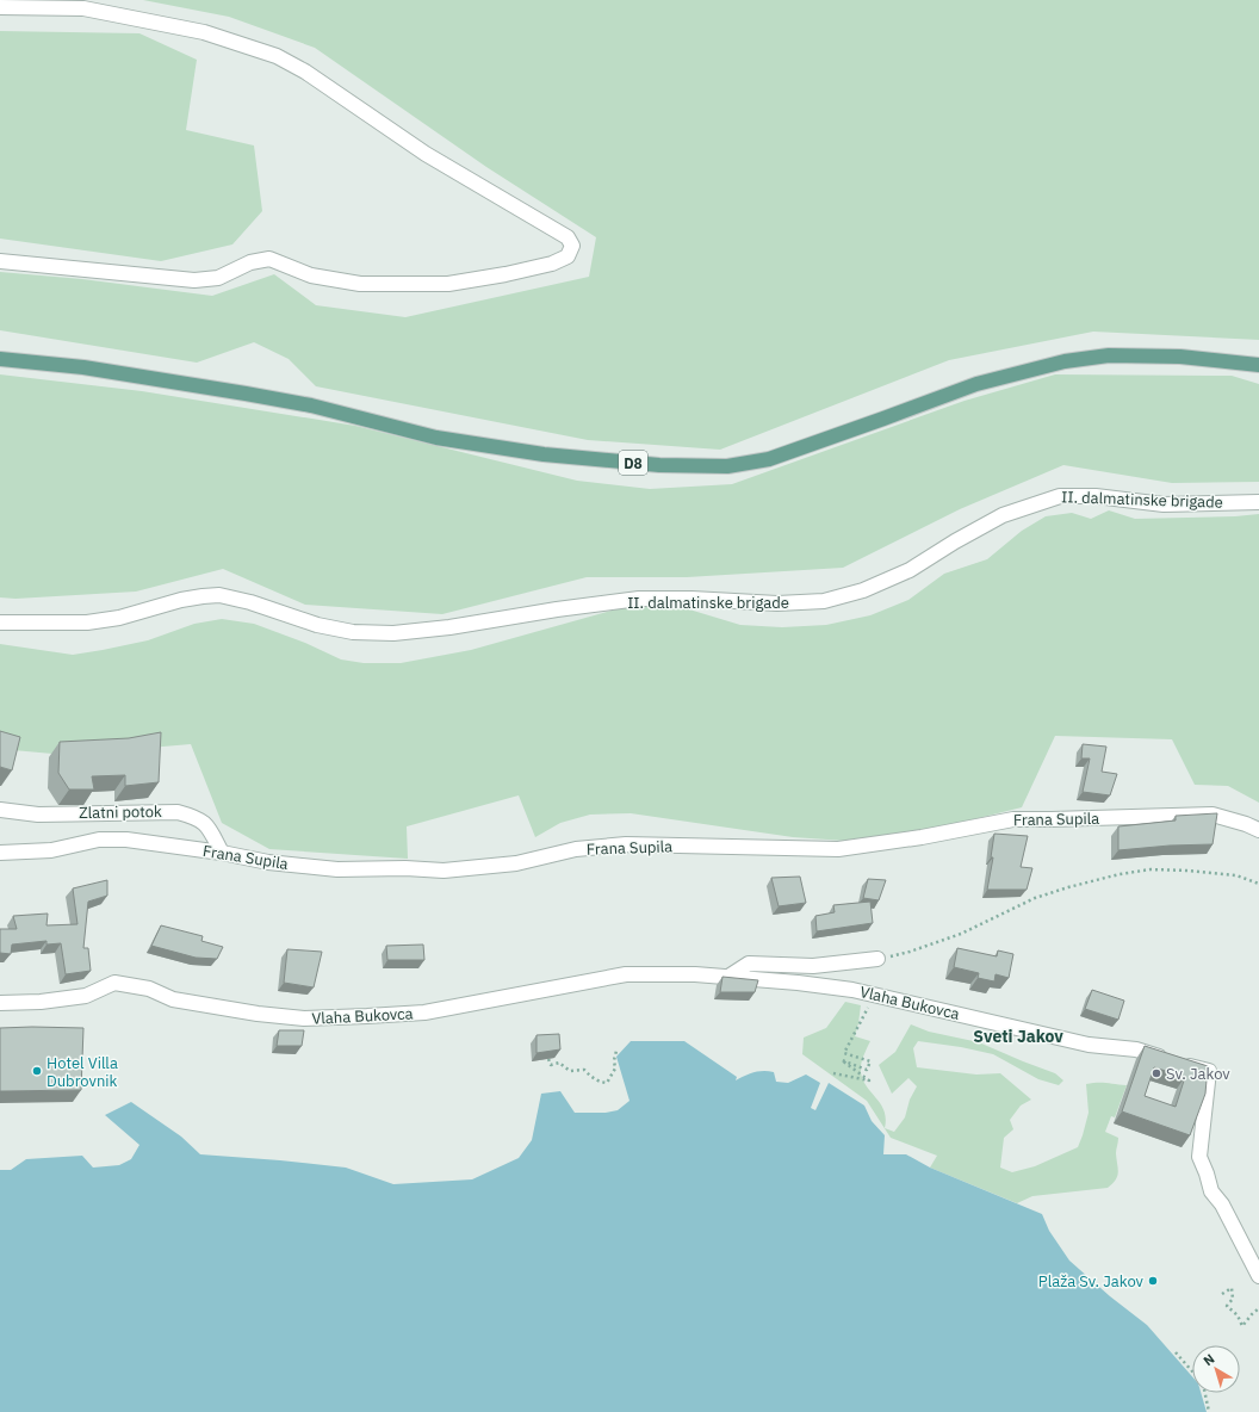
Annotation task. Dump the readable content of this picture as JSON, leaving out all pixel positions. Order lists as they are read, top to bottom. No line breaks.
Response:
{"streets":{"main road":["D8"],"street":["II. dalmatinske brigade","Zlatni potok","Frana Supila","Vlaha Bukovca"]},"crossings":[["Zlatni potok","Frana Supila"]],"districts":["Sveti Jakov"],"places":["Hotel Villa Dubrovnik","Sv. Jakov","Plaža Sv. Jakov"],"north":"top left"}
